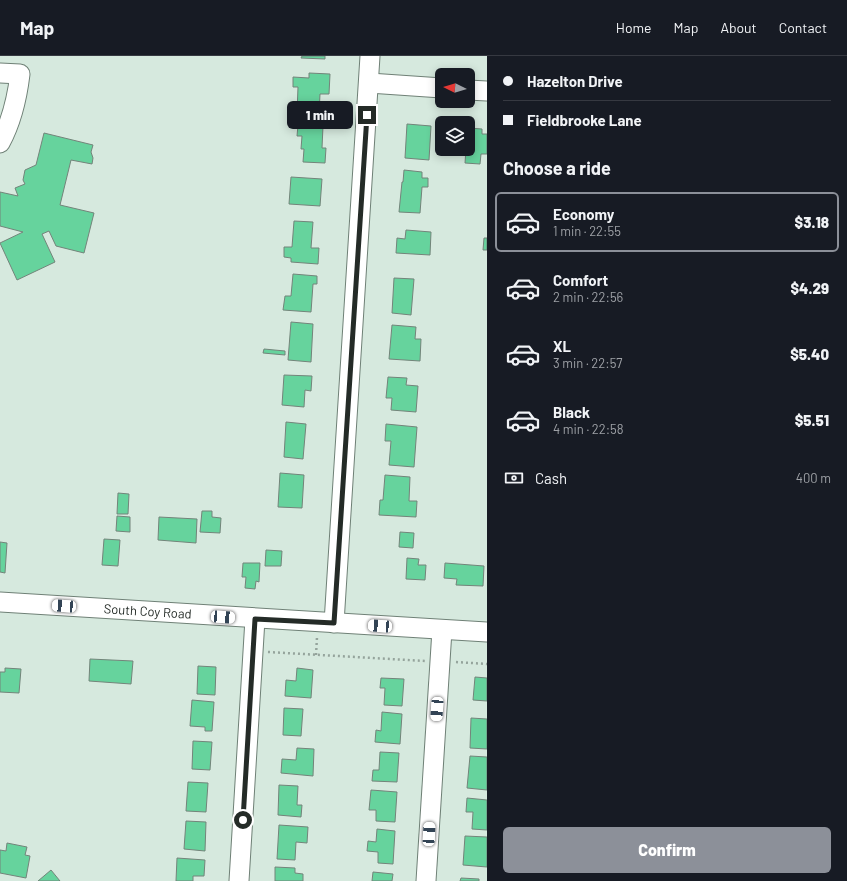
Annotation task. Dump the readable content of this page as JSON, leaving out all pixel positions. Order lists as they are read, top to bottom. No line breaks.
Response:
{"streets":{"street":["South Coy Road"]},"north":"left","page":{"header":"Map","nav":["Home","Map","About","Contact"],"banner":["Hazelton Drive","Fieldbrooke Lane"],"bubble":"1 min","heading":"Choose a ride","list":[{"name":"Economy","note":"1 min · 22:55","value":"$3.18"},{"name":"Comfort","note":"2 min · 22:56","value":"$4.29"},{"name":"XL","note":"3 min · 22:57","value":"$5.40"},{"name":"Black","note":"4 min · 22:58","value":"$5.51"}],"pay":["Cash","400 m"],"buttons":"Confirm"}}
